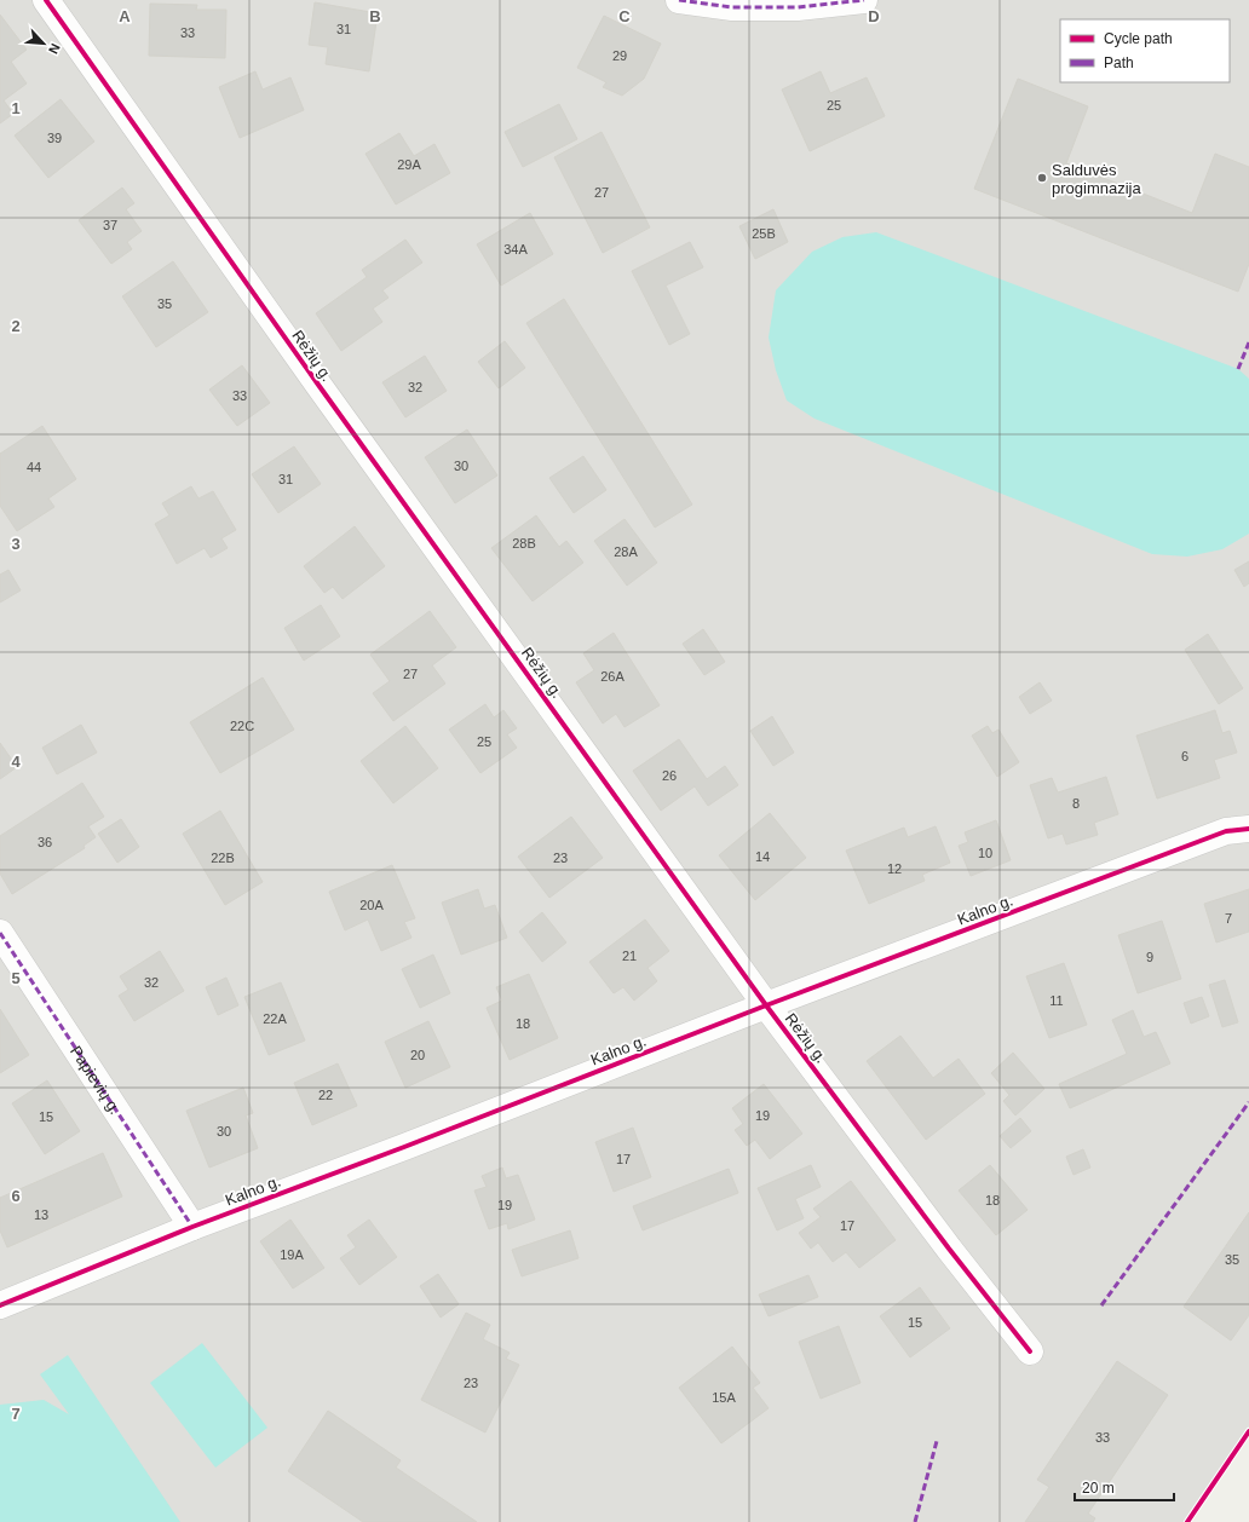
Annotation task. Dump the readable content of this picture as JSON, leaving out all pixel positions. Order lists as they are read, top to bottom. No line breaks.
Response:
{"streets":{"street":["Rėžių g.","Kalno g.","Papievių g."]},"crossings":[["Rėžių g.","Kalno g."],["Kalno g.","Papievių g."]],"places":["Salduvės progimnazija"],"house_numbers":["31","33","29","25","39","29A","27","37","25B","34A","35","32","33","30","44","31","28B","28A","27","26A","22C","25","6","26","8","36","10","14","22B","23","12","20A","7","21","9","32","11","22A","18","20","22","19","15","30","17","18","19","13","17","19A","35","15","23","15A","33"],"legend":["Cycle path","Path"],"scale_bar":"20 m","north":"bottom right","grid":{"columns":["A","B","C","D"],"rows":["1","2","3","4","5","6","7"]}}
